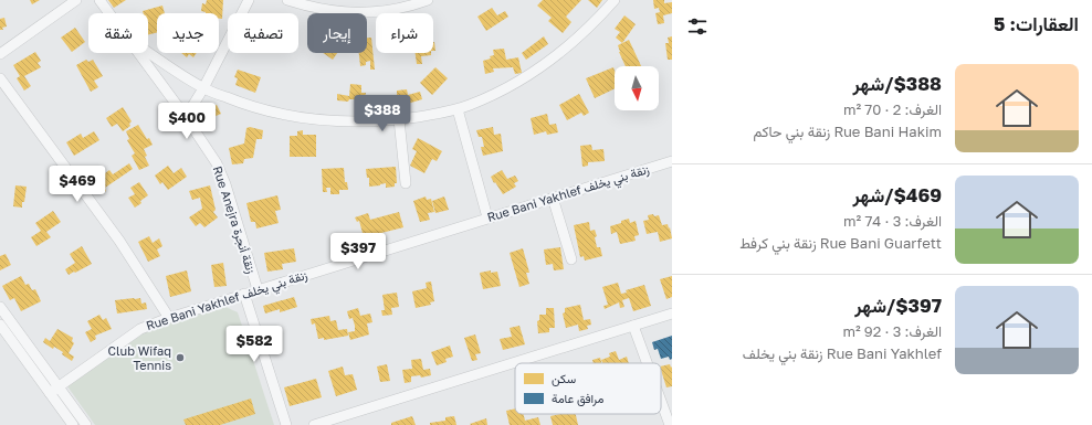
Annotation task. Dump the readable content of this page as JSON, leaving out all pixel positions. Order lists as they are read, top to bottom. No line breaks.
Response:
{"streets":{"street":["Rue Bani Yakhlef زنقة بني يخلف","Rue Anejra زنقة أنجرة"]},"crossings":[["Rue Bani Yakhlef زنقة بني يخلف","Rue Anejra زنقة أنجرة"]],"places":["Club Wifaq Tennis"],"legend":["سكن","مرافق عامة"],"north":"bottom","page":{"heading":"العقارات: 5","chip":["شراء","إيجار","تصفية","جديد","شقة"],"list":[{"name":"$388/شهر","note":"الغرف: 2 · 70 m² · Rue Bani Hakim زنقة بني حاكم"},{"name":"$469/شهر","note":"الغرف: 3 · 74 m² · Rue Bani Guarfett زنقة بني كرفط"},{"name":"$397/شهر","note":"الغرف: 3 · 92 m² · Rue Bani Yakhlef زنقة بني يخلف"}],"price":["$388","$400","$469","$397","$582"]}}
